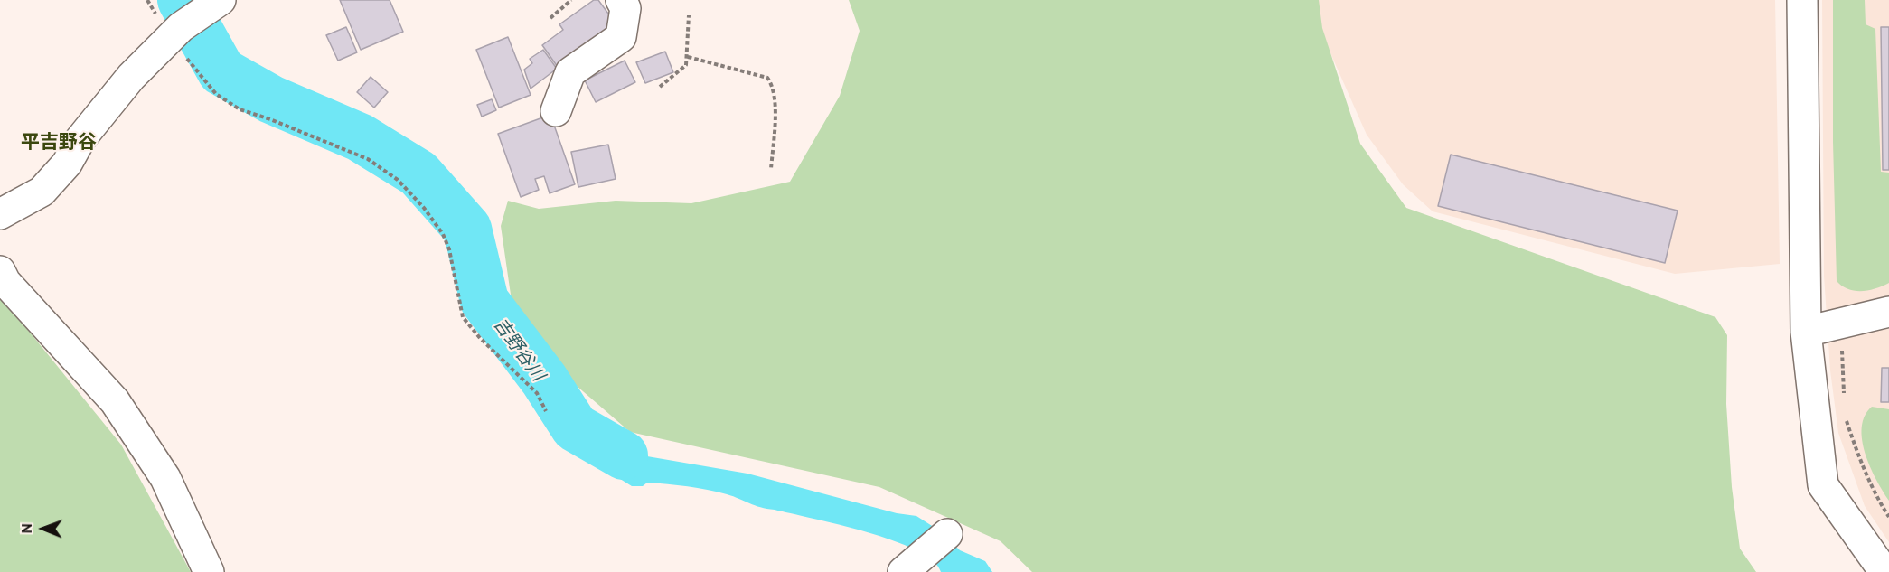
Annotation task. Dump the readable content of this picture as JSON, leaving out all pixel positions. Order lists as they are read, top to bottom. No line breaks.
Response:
{"districts":["平吉野谷"],"water":["吉野谷川"],"north":"left"}
